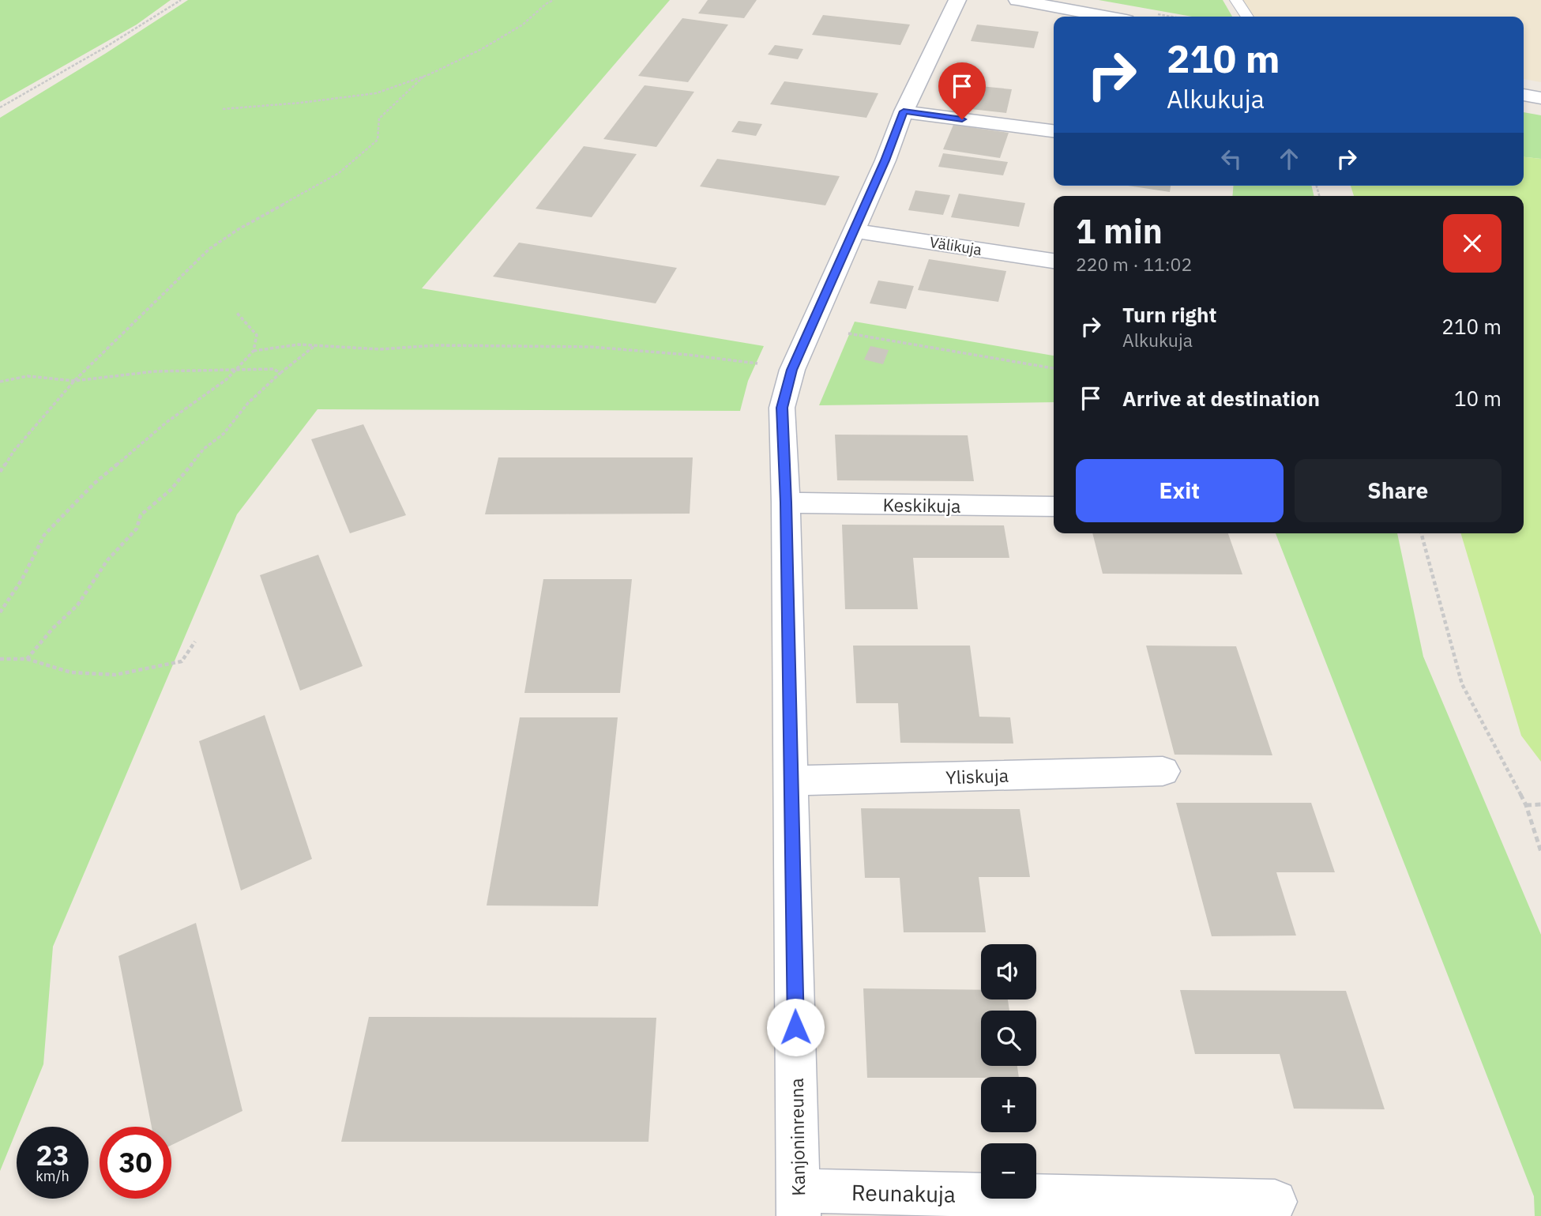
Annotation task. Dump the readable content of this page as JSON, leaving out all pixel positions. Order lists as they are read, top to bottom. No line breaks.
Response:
{"streets":{"street":["Välikuja","Keskikuja","Yliskuja","Kanjoninreuna","Reunakuja"]},"crossings":[["Välikuja","Kanjoninreuna"],["Keskikuja","Kanjoninreuna"],["Yliskuja","Kanjoninreuna"],["Kanjoninreuna","Reunakuja"]],"page":{"turn":["210 m","Alkukuja"],"heading":["1 min","220 m · 11:02"],"list":[{"name":"Turn right","note":"Alkukuja","value":"210 m"},{"name":"Arrive at destination","value":"10 m"}],"buttons":["Exit","Share"],"map_buttons":["+","−"],"speed":"23 km/h","limit":"30"}}
